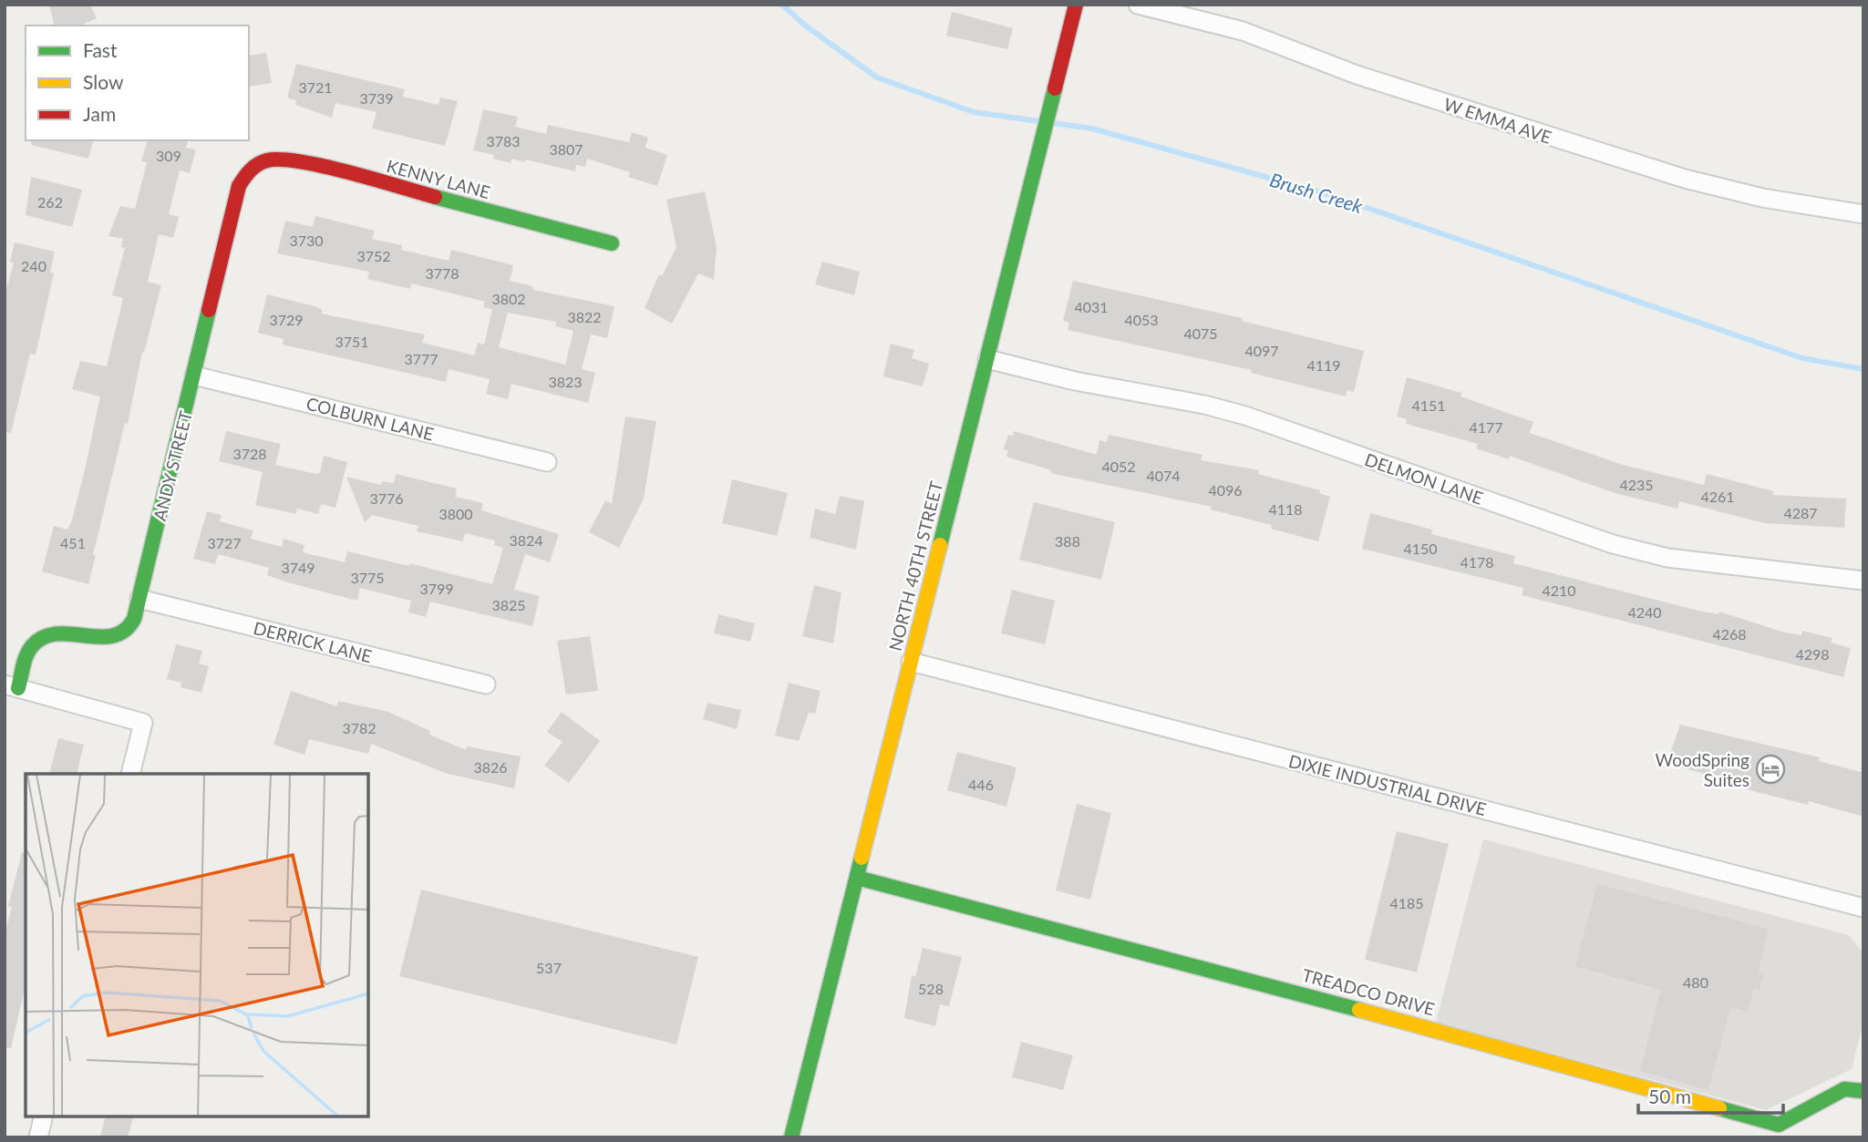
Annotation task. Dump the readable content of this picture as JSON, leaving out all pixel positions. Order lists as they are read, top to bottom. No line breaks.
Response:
{"streets":{"street":["W EMMA AVE","KENNY LANE","COLBURN LANE","ANDY STREET","DELMON LANE","NORTH 40TH STREET","DERRICK LANE","DIXIE INDUSTRIAL DRIVE","TREADCO DRIVE"]},"crossings":[["KENNY LANE","ANDY STREET"],["COLBURN LANE","ANDY STREET"],["ANDY STREET","DERRICK LANE"],["DELMON LANE","NORTH 40TH STREET"],["NORTH 40TH STREET","DIXIE INDUSTRIAL DRIVE"],["NORTH 40TH STREET","TREADCO DRIVE"]],"water":["Brush Creek"],"places":{"hotel":["WoodSpring Suites"]},"house_numbers":["3721","3739","3783","3807","309","262","3730","3752","240","3778","3802","4031","3822","3729","4053","4075","3751","4097","3777","4119","3823","4151","4177","3728","4052","4074","4235","4096","4261","3776","4118","4287","3800","3824","388","451","3727","4150","4178","3749","3775","3799","4210","3825","4240","4268","4298","3782","3826","446","4185","537","480","528"],"legend":["Fast","Slow","Jam"],"scale_bar":"50 m"}
